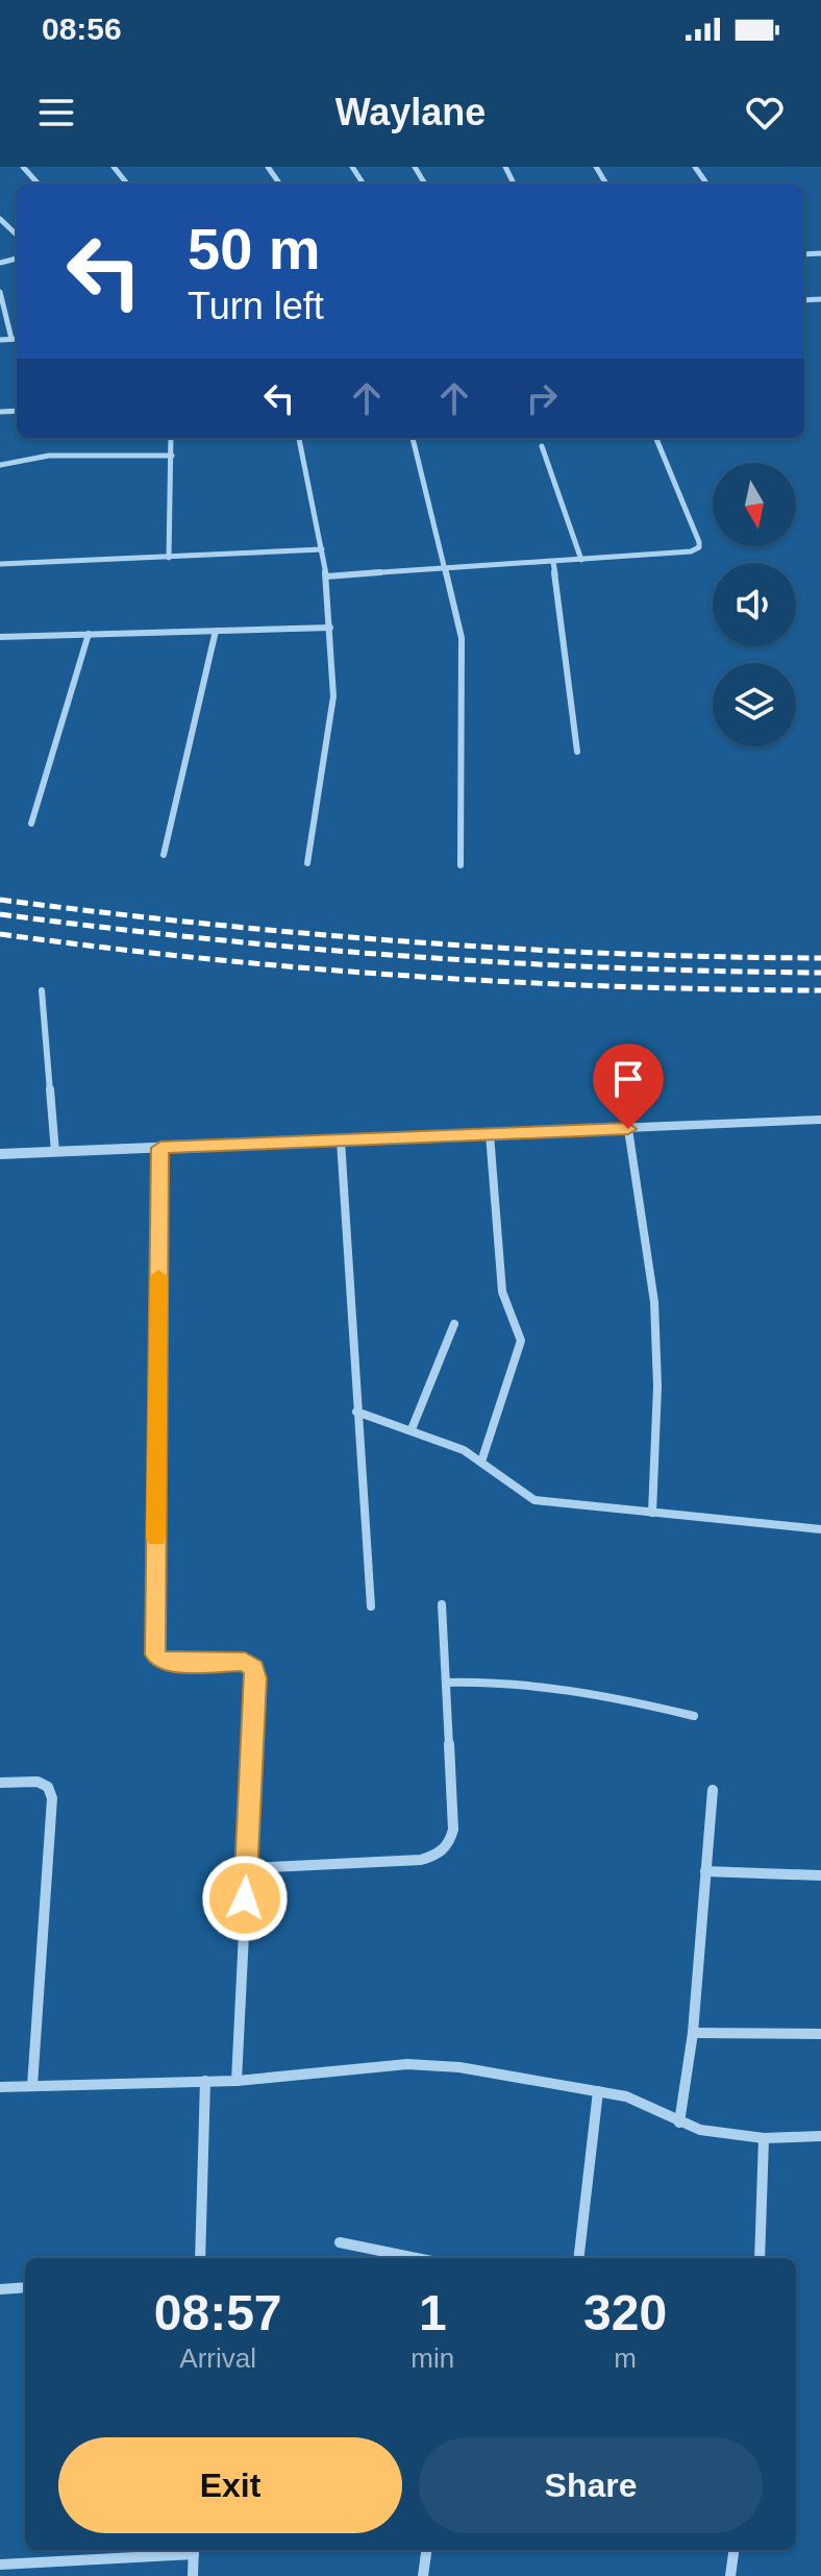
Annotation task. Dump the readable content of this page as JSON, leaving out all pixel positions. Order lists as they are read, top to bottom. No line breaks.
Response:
{"north":"bottom","page":{"status":"08:56","header":"Waylane","turn":["50 m","Turn left"],"eta":["08:57","Arrival","1","min","320","m"],"buttons":["Exit","Share"]}}
